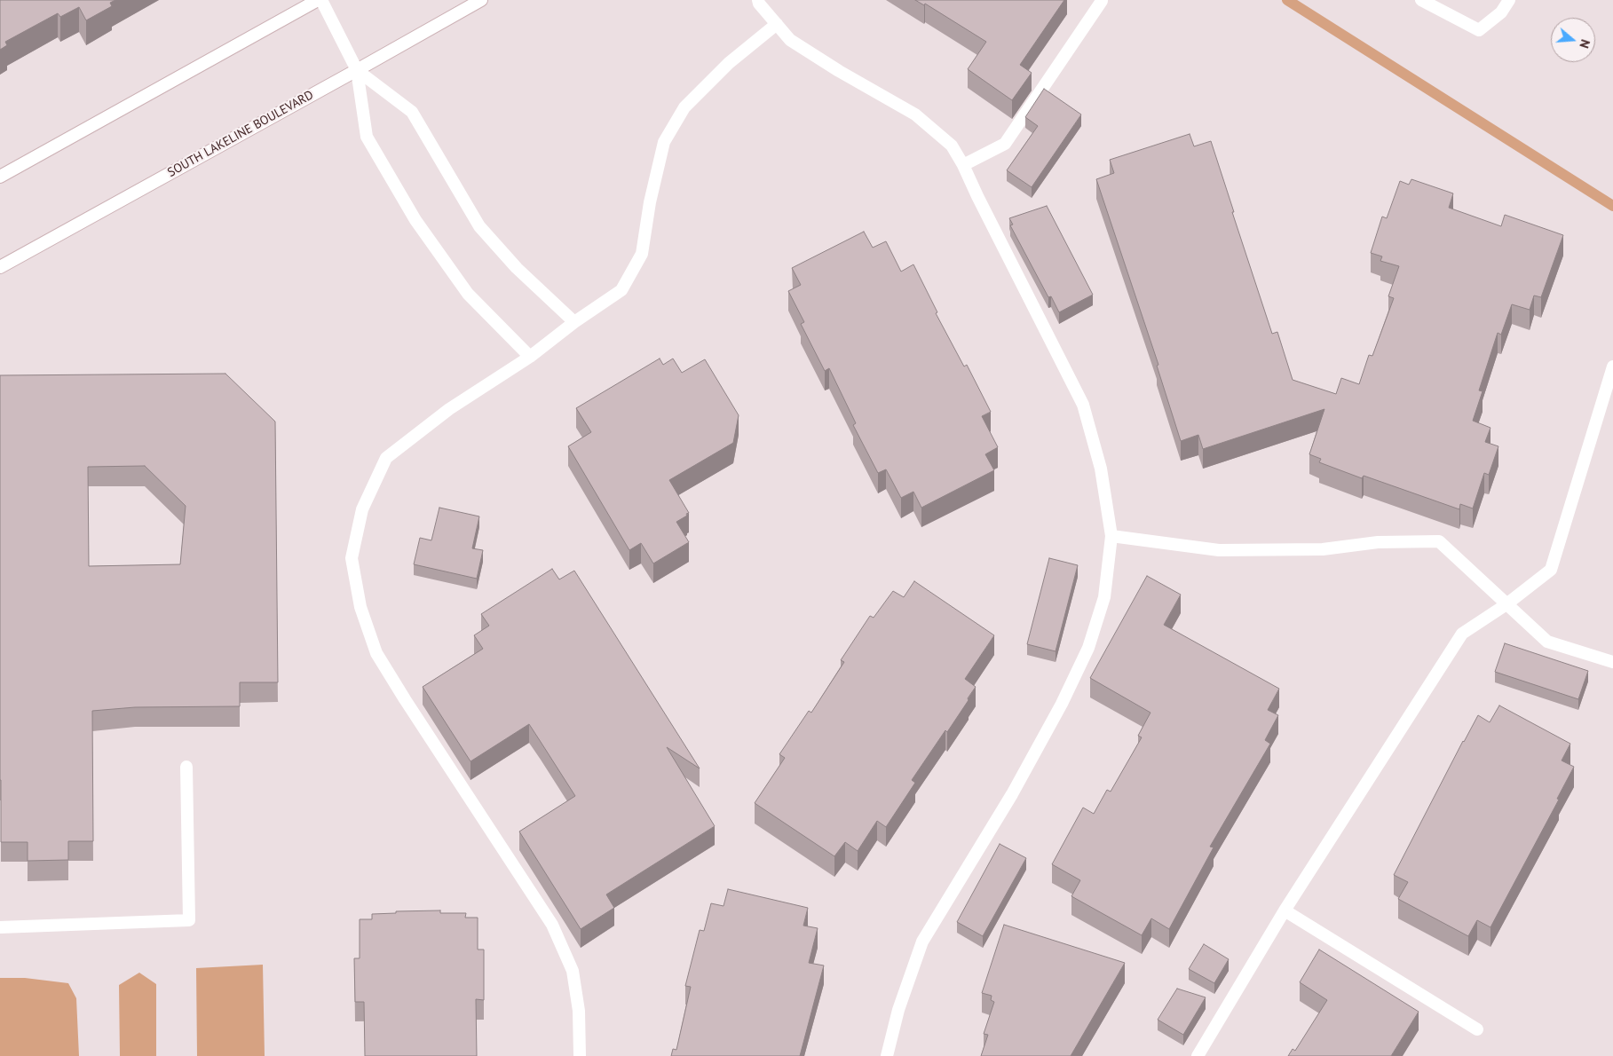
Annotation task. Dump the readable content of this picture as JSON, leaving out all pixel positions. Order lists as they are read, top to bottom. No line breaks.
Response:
{"streets":{"main road":["SOUTH LAKELINE BOULEVARD"]},"north":"right"}
